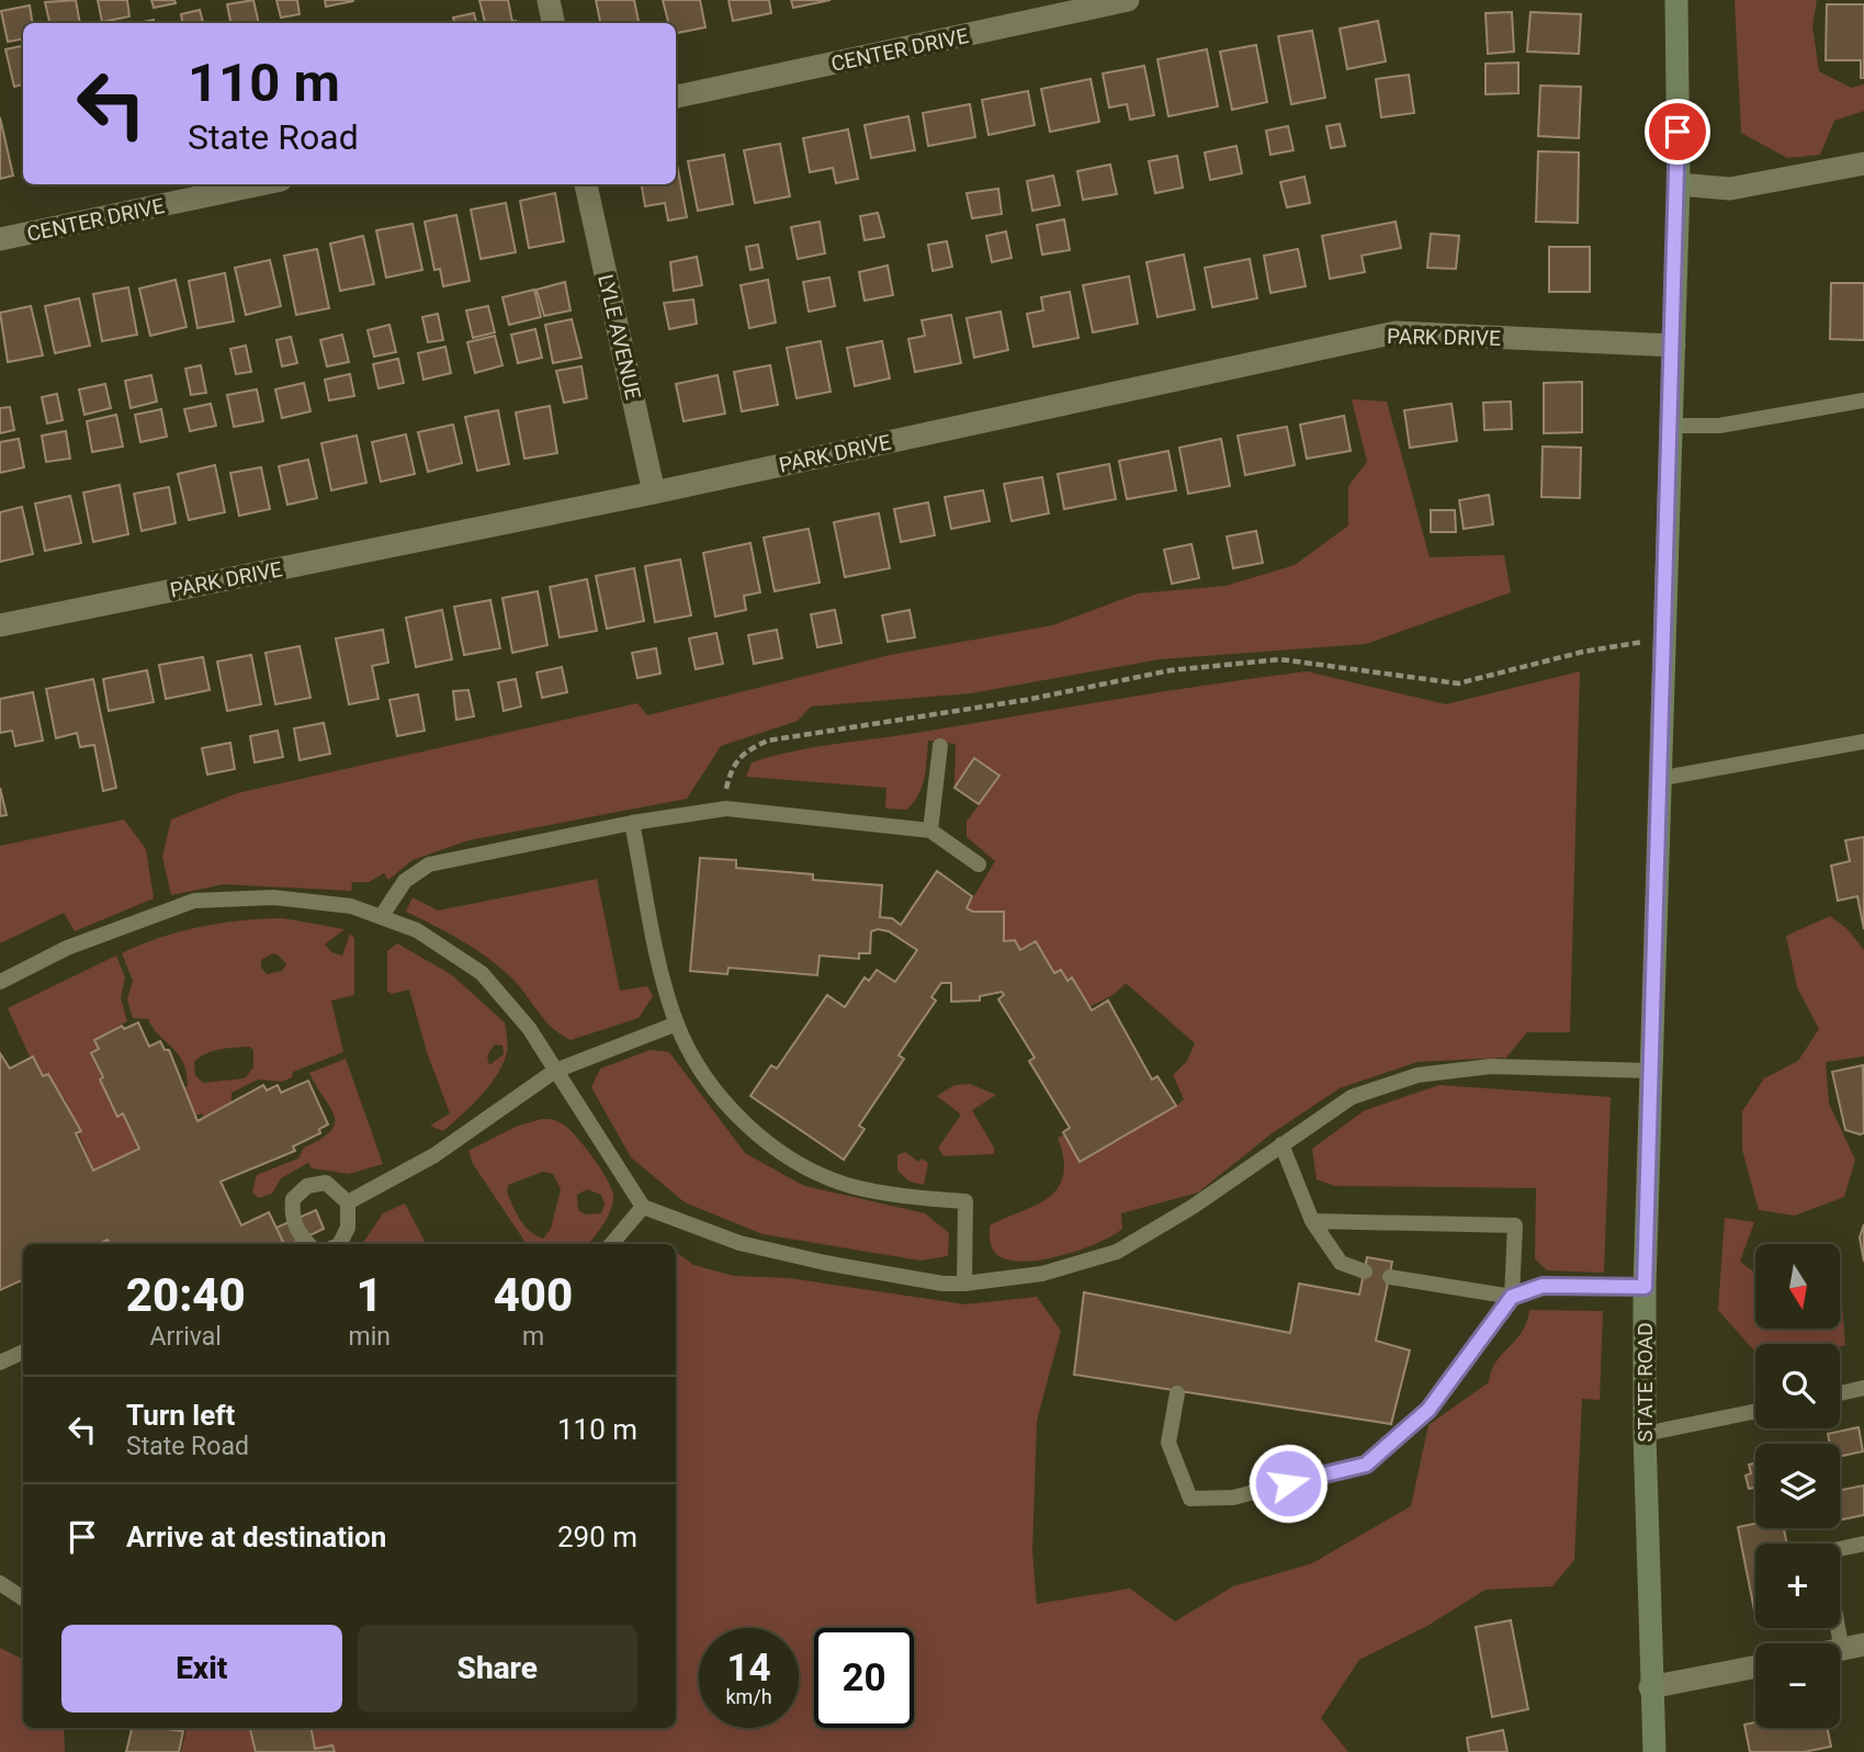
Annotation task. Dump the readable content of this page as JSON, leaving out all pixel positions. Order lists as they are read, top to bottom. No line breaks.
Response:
{"streets":{"main road":["STATE ROAD"],"street":["CENTER DRIVE","LYLE AVENUE","PARK DRIVE"]},"crossings":[["LYLE AVENUE","PARK DRIVE"],["PARK DRIVE","STATE ROAD"]],"north":"bottom","page":{"turn":["110 m","State Road"],"map_buttons":["+","−"],"eta":["20:40","Arrival","1","min","400","m"],"list":[{"name":"Turn left","note":"State Road","value":"110 m"},{"name":"Arrive at destination","value":"290 m"}],"buttons":["Exit","Share"],"speed":"14 km/h","limit":"20"}}
